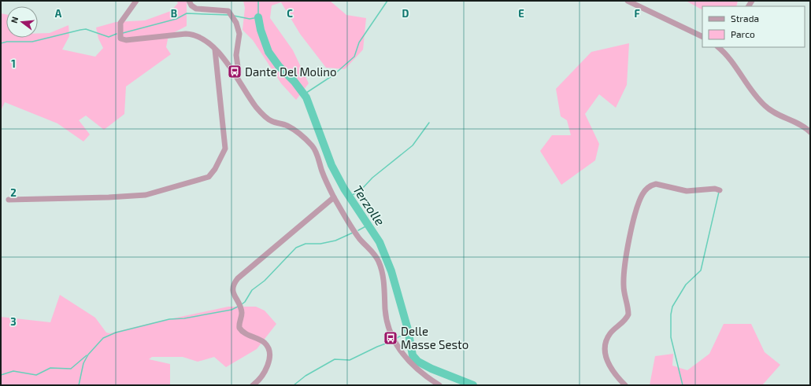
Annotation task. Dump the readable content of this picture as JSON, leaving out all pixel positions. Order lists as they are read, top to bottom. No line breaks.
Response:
{"water":["Terzolle"],"places":{"bus stop":["Dante Del Molino","Delle Masse Sesto"]},"legend":["Strada","Parco"],"north":"left","grid":{"columns":["A","B","C","D","E","F"],"rows":["1","2","3"]}}
